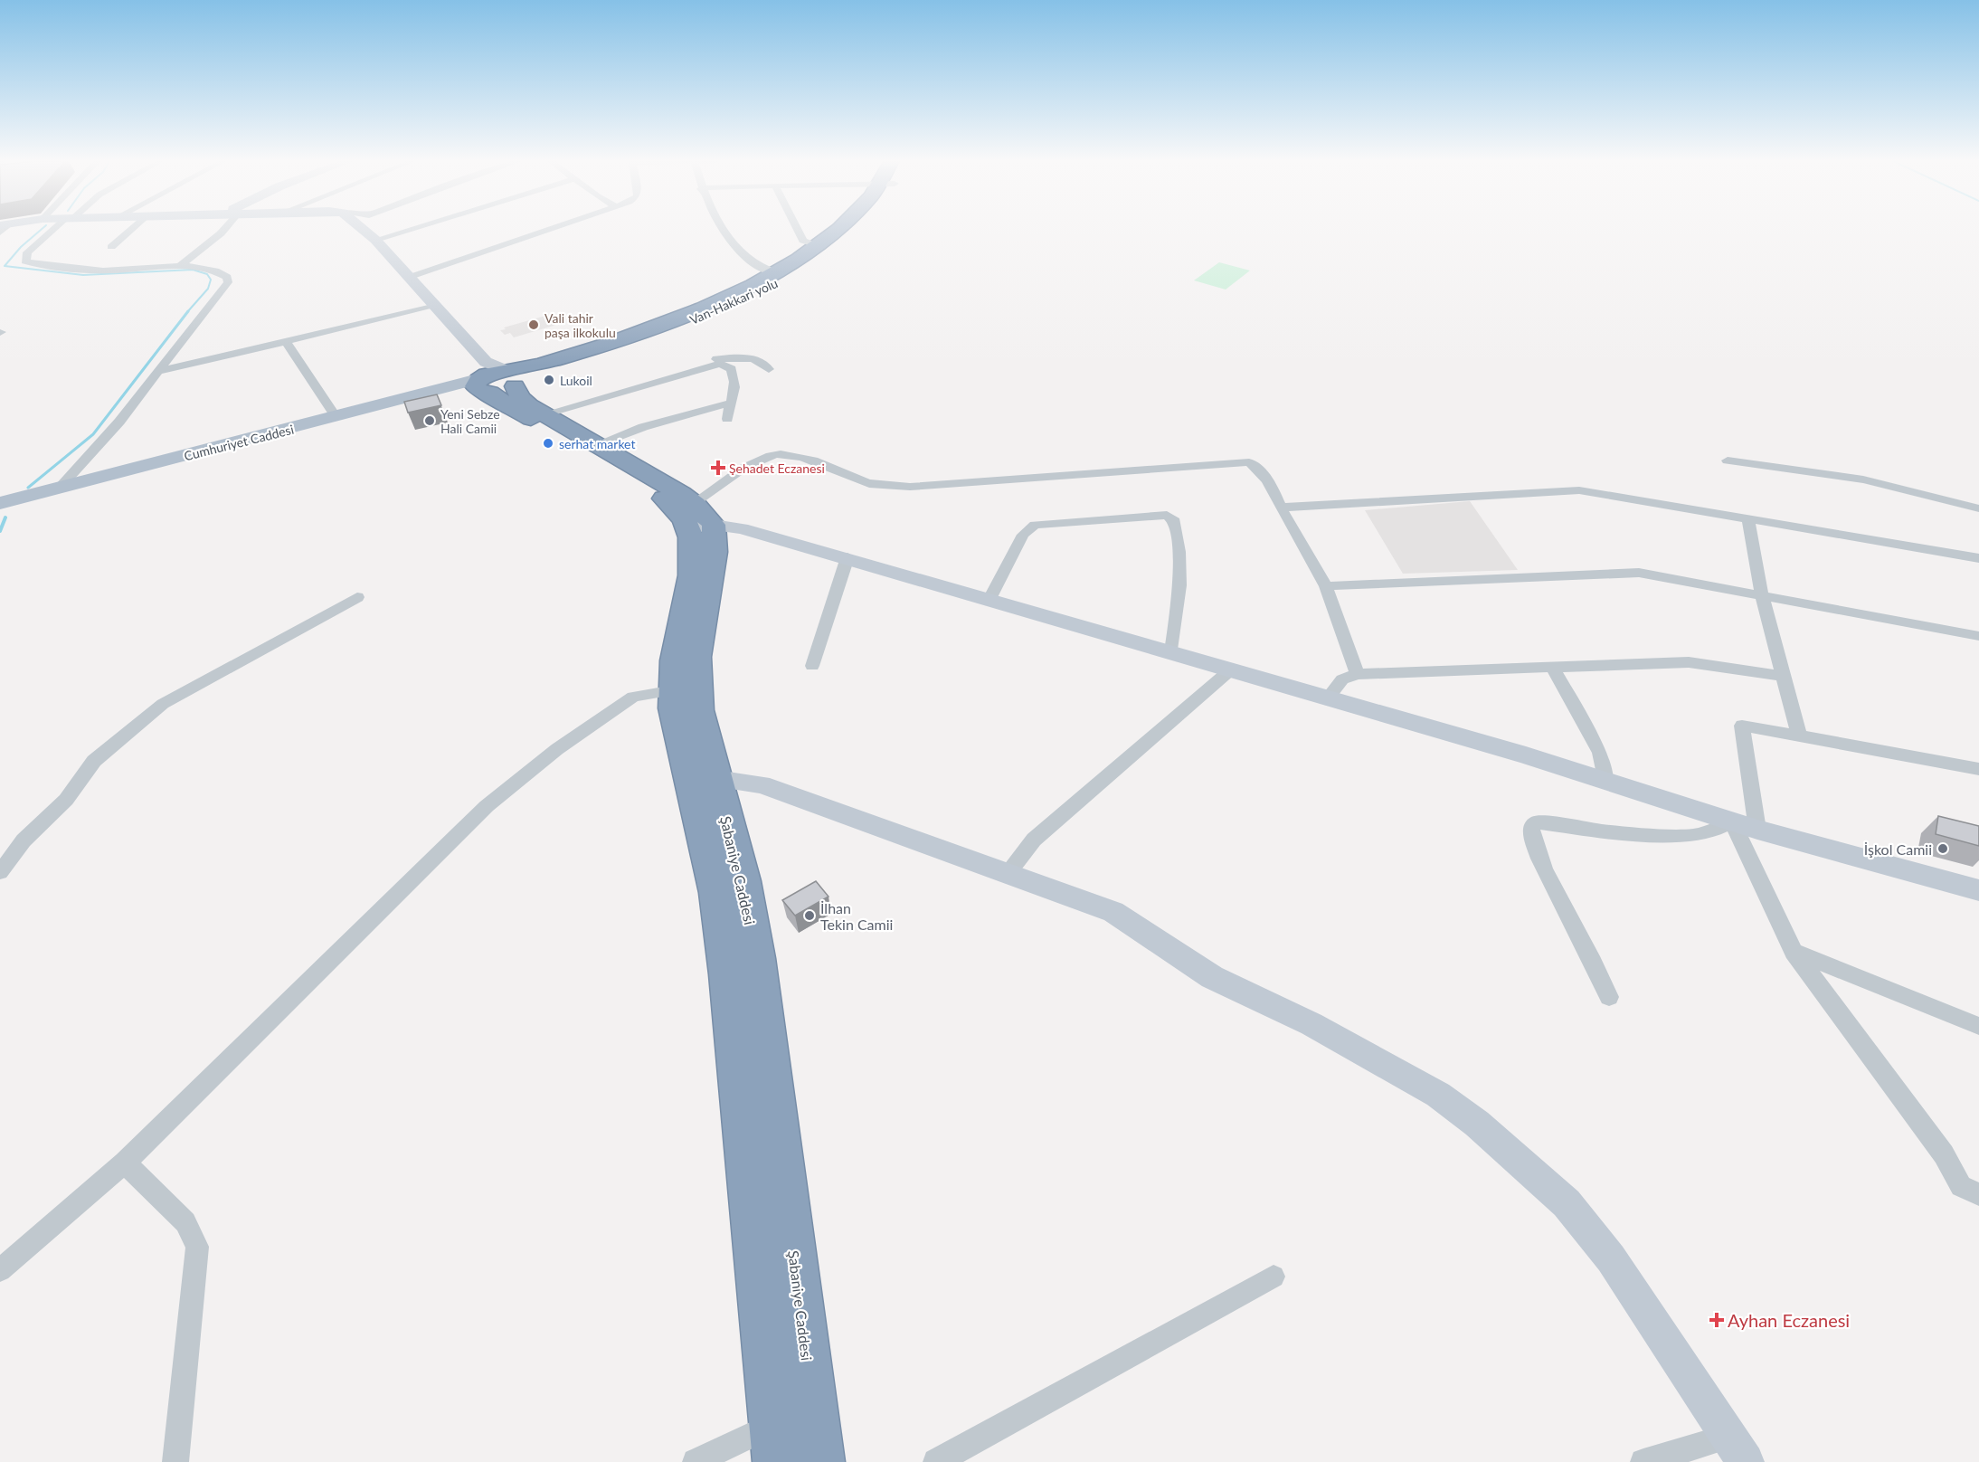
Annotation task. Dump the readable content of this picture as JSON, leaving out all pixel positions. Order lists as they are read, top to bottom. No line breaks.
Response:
{"streets":{"highway":["Van-Hakkari yolu","Şabaniye Caddesi"],"main road":["Cumhuriyet Caddesi"]},"crossings":[["Van-Hakkari yolu","Cumhuriyet Caddesi"]],"places":{"other":["Vali tahir paşa ilkokulu","Lukoil","Yeni Sebze Hali Camii","serhat market","İşkol Camii","İlhan Tekin Camii"],"health":["Şehadet Eczanesi","Ayhan Eczanesi"]}}
